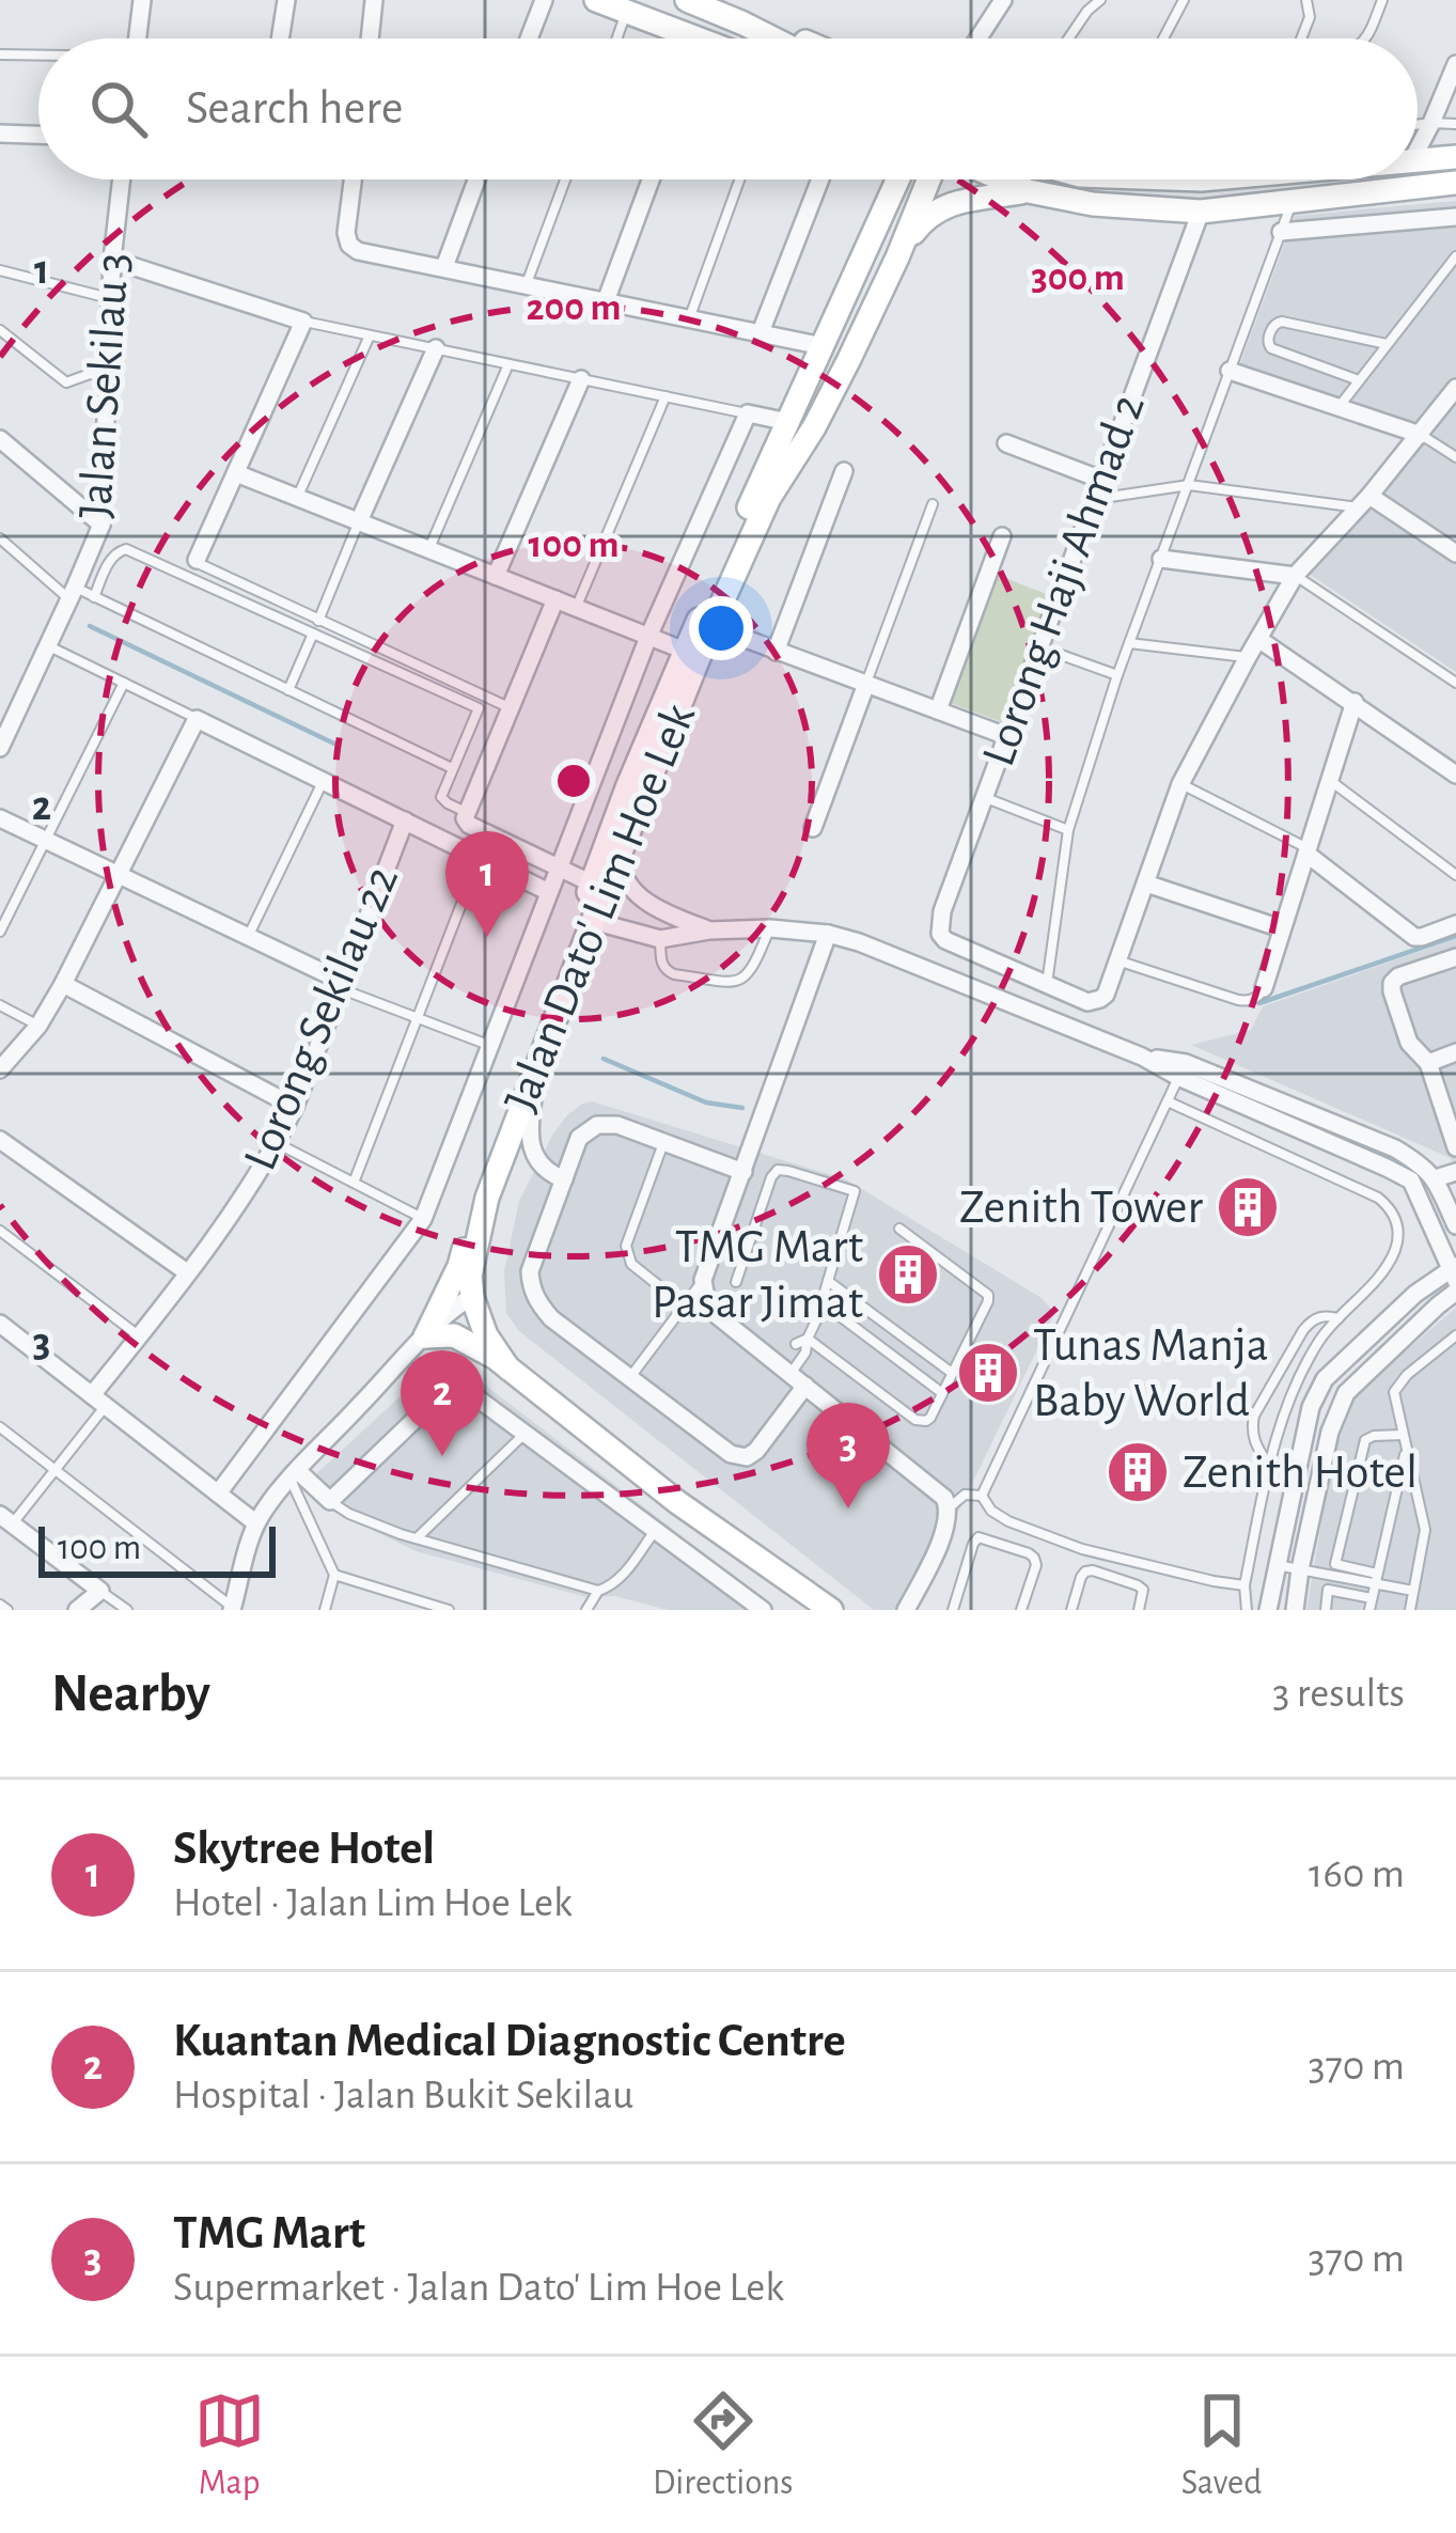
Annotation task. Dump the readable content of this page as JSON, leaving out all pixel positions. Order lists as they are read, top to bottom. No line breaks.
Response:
{"streets":{"street":["Jalan Sekilau 3","Lorong Haji Ahmad 2","Jalan Dato' Lim Hoe Lek","Lorong Sekilau 22"]},"places":{"building":["Zenith Tower","TMG Mart Pasar Jimat","Tunas Manja Baby World","Zenith Hotel"]},"scale_bar":"100 m","page":{"search":"Search here","pins":["1","2","3"],"scale":"100 m","heading":["Nearby","3 results"],"list":[{"mark":"1","name":"Skytree Hotel","note":"Hotel · Jalan Lim Hoe Lek","value":"160 m"},{"mark":"2","name":"Kuantan Medical Diagnostic Centre","note":"Hospital · Jalan Bukit Sekilau","value":"370 m"},{"mark":"3","name":"TMG Mart","note":"Supermarket · Jalan Dato' Lim Hoe Lek","value":"370 m"}],"nav":["Map","Directions","Saved"]},"grid":{"rows":["1","2","3"]},"rings":["300 m","200 m","100 m"]}
